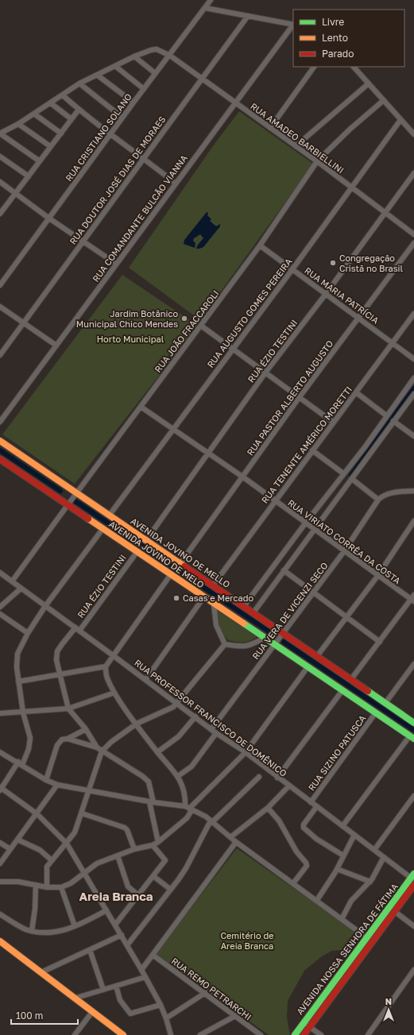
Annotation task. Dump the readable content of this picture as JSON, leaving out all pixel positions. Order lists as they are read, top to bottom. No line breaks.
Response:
{"streets":{"main road":["AVENIDA JOVINO DE MELLO","AVENIDA JOVINO DE MELO","AVENIDA NOSSA SENHORA DE FÁTIMA"],"street":["RUA CRISTIANO SOLANO","RUA AMADEO BARBIELLINI","RUA DOUTOR JOSÉ DIAS DE MORAES","RUA COMANDANTE BULCÃO VIANNA","RUA MARIA PATRÍCIA","RUA AUGUSTO GOMES PEREIRA","RUA JOÃO FRACCAROLI","RUA ÉZIO TESTINI","RUA PASTOR ALBERTO AUGUSTO","RUA TENENTE AMÉRICO MORETTI","RUA VIRIATO CORRÊA DA COSTA","RUA VERA DE VICENZI SECO","RUA PROFESSOR FRANCISCO DE DOMÊNICO","RUA SIZINO PATUSCA","RUA REMO PETRARCHI"]},"crossings":[["RUA CRISTIANO SOLANO","RUA AMADEO BARBIELLINI"],["RUA AMADEO BARBIELLINI","RUA DOUTOR JOSÉ DIAS DE MORAES"],["RUA AMADEO BARBIELLINI","RUA COMANDANTE BULCÃO VIANNA"],["RUA AMADEO BARBIELLINI","RUA AUGUSTO GOMES PEREIRA"],["RUA AMADEO BARBIELLINI","RUA JOÃO FRACCAROLI"],["RUA AMADEO BARBIELLINI","RUA ÉZIO TESTINI"],["RUA MARIA PATRÍCIA","RUA AUGUSTO GOMES PEREIRA"],["RUA MARIA PATRÍCIA","RUA JOÃO FRACCAROLI"],["RUA MARIA PATRÍCIA","RUA ÉZIO TESTINI"],["RUA MARIA PATRÍCIA","RUA PASTOR ALBERTO AUGUSTO"],["RUA MARIA PATRÍCIA","RUA TENENTE AMÉRICO MORETTI"],["RUA AUGUSTO GOMES PEREIRA","RUA VIRIATO CORRÊA DA COSTA"],["RUA AUGUSTO GOMES PEREIRA","AVENIDA JOVINO DE MELLO"],["RUA JOÃO FRACCAROLI","RUA VIRIATO CORRÊA DA COSTA"],["RUA JOÃO FRACCAROLI","AVENIDA JOVINO DE MELLO"],["RUA JOÃO FRACCAROLI","AVENIDA JOVINO DE MELO"],["RUA JOÃO FRACCAROLI","RUA PROFESSOR FRANCISCO DE DOMÊNICO"],["RUA ÉZIO TESTINI","RUA VIRIATO CORRÊA DA COSTA"],["RUA ÉZIO TESTINI","AVENIDA JOVINO DE MELLO"],["RUA ÉZIO TESTINI","AVENIDA JOVINO DE MELO"],["RUA ÉZIO TESTINI","RUA PROFESSOR FRANCISCO DE DOMÊNICO"],["RUA PASTOR ALBERTO AUGUSTO","RUA VIRIATO CORRÊA DA COSTA"],["RUA PASTOR ALBERTO AUGUSTO","AVENIDA JOVINO DE MELLO"],["RUA TENENTE AMÉRICO MORETTI","RUA VIRIATO CORRÊA DA COSTA"],["RUA TENENTE AMÉRICO MORETTI","AVENIDA JOVINO DE MELLO"],["RUA VIRIATO CORRÊA DA COSTA","RUA VERA DE VICENZI SECO"],["AVENIDA JOVINO DE MELLO","RUA VERA DE VICENZI SECO"],["AVENIDA JOVINO DE MELO","RUA VERA DE VICENZI SECO"],["AVENIDA JOVINO DE MELO","RUA SIZINO PATUSCA"],["RUA VERA DE VICENZI SECO","RUA PROFESSOR FRANCISCO DE DOMÊNICO"],["RUA PROFESSOR FRANCISCO DE DOMÊNICO","RUA SIZINO PATUSCA"],["RUA PROFESSOR FRANCISCO DE DOMÊNICO","AVENIDA NOSSA SENHORA DE FÁTIMA"]],"districts":["Areia Branca"],"parks":["Horto Municipal","Cemitério de Areia Branca"],"places":["Congregação Cristã no Brasil","Jardim Botânico Municipal Chico Mendes","Casas e Mercado"],"legend":["Livre","Lento","Parado"],"scale_bar":"100 m","north":"top"}
